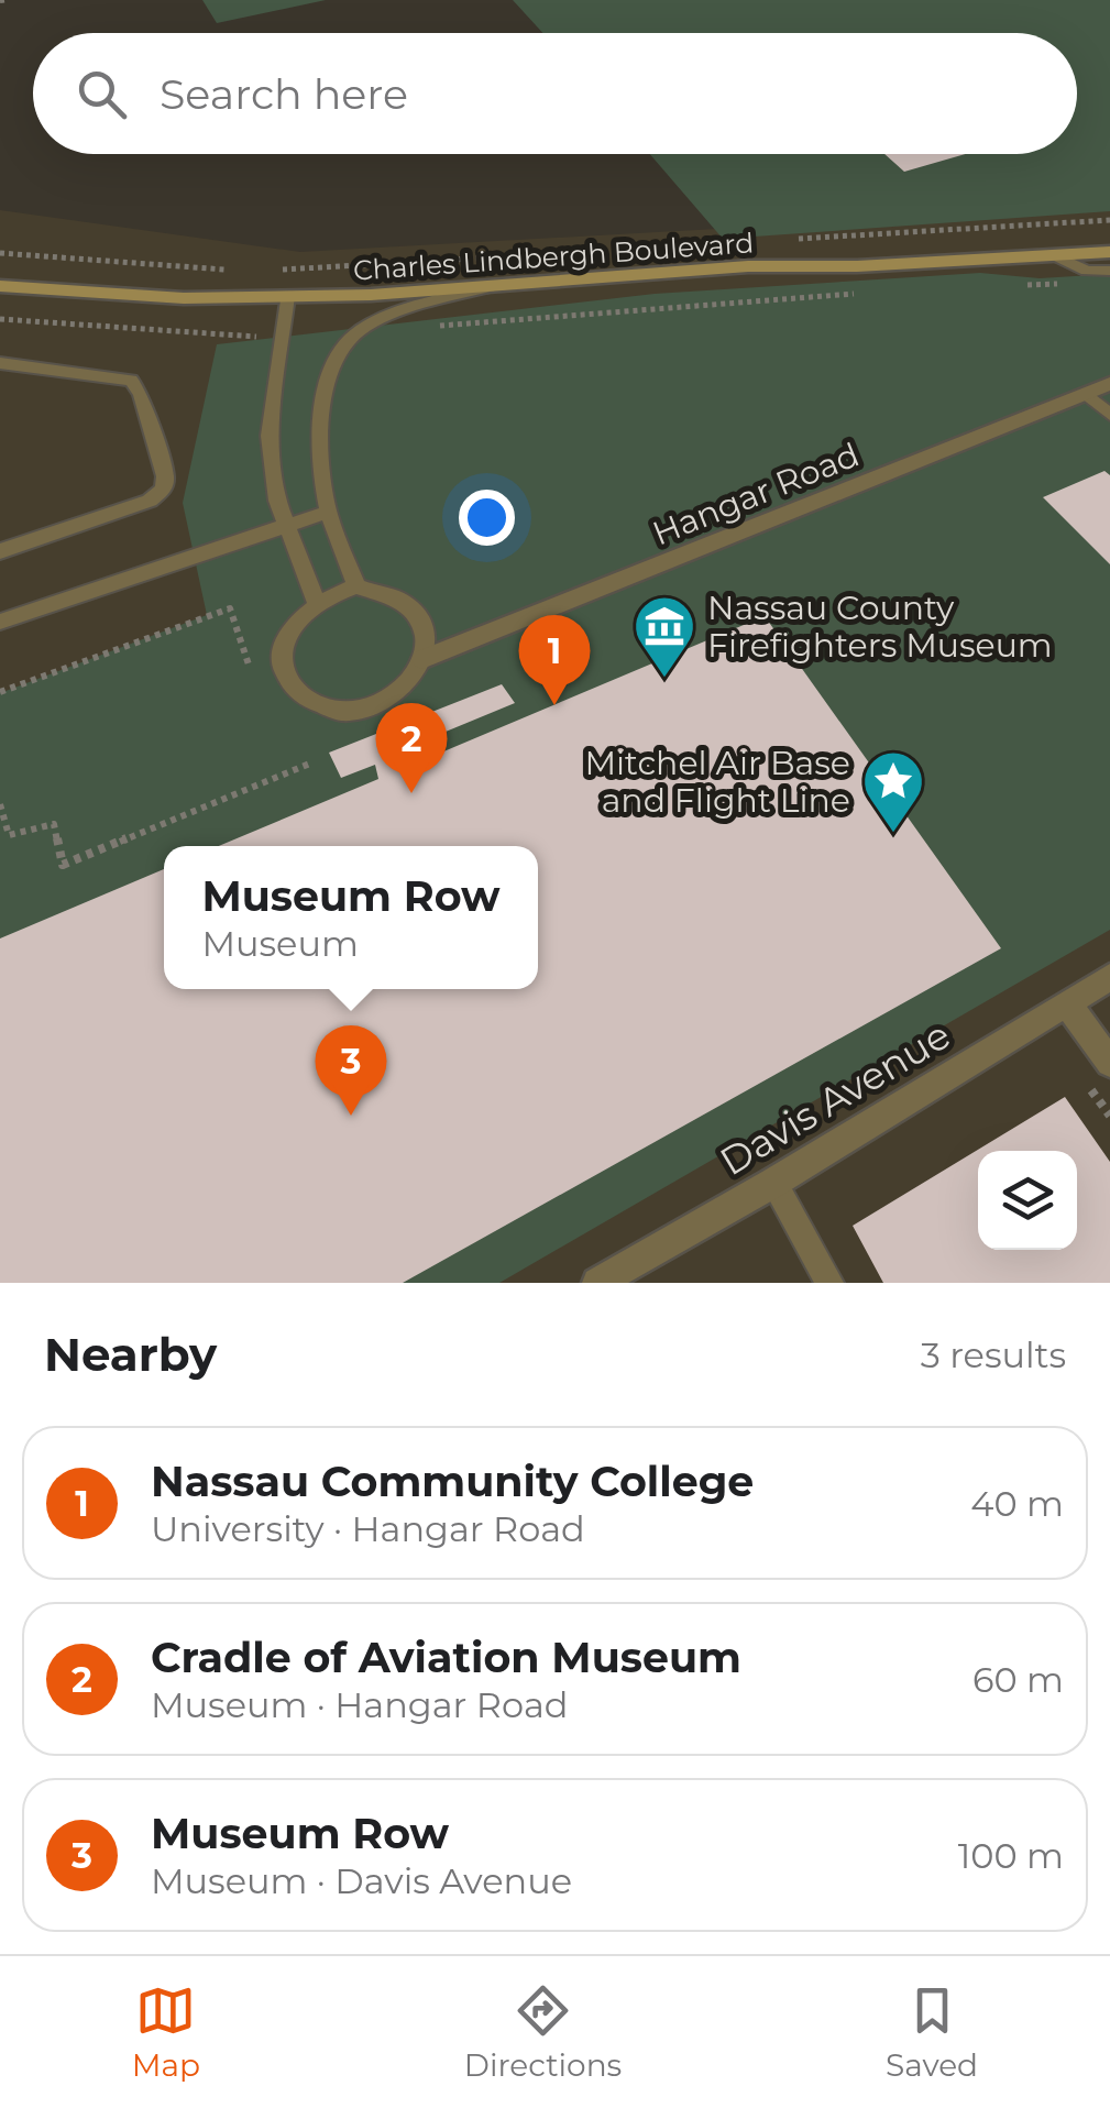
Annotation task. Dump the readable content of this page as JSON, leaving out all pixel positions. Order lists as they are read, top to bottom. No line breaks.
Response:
{"streets":{"street":["Charles Lindbergh Boulevard","Hangar Road","Davis Avenue"]},"places":{"museum":["Nassau County Firefighters Museum"],"place":["Mitchel Air Base and Flight Line"]},"page":{"search":"Search here","pins":["1","2","3"],"popup":["Museum Row","Museum"],"heading":["Nearby","3 results"],"list":[{"mark":"1","name":"Nassau Community College","note":"University · Hangar Road","value":"40 m"},{"mark":"2","name":"Cradle of Aviation Museum","note":"Museum · Hangar Road","value":"60 m"},{"mark":"3","name":"Museum Row","note":"Museum · Davis Avenue","value":"100 m"}],"nav":["Map","Directions","Saved"]}}
